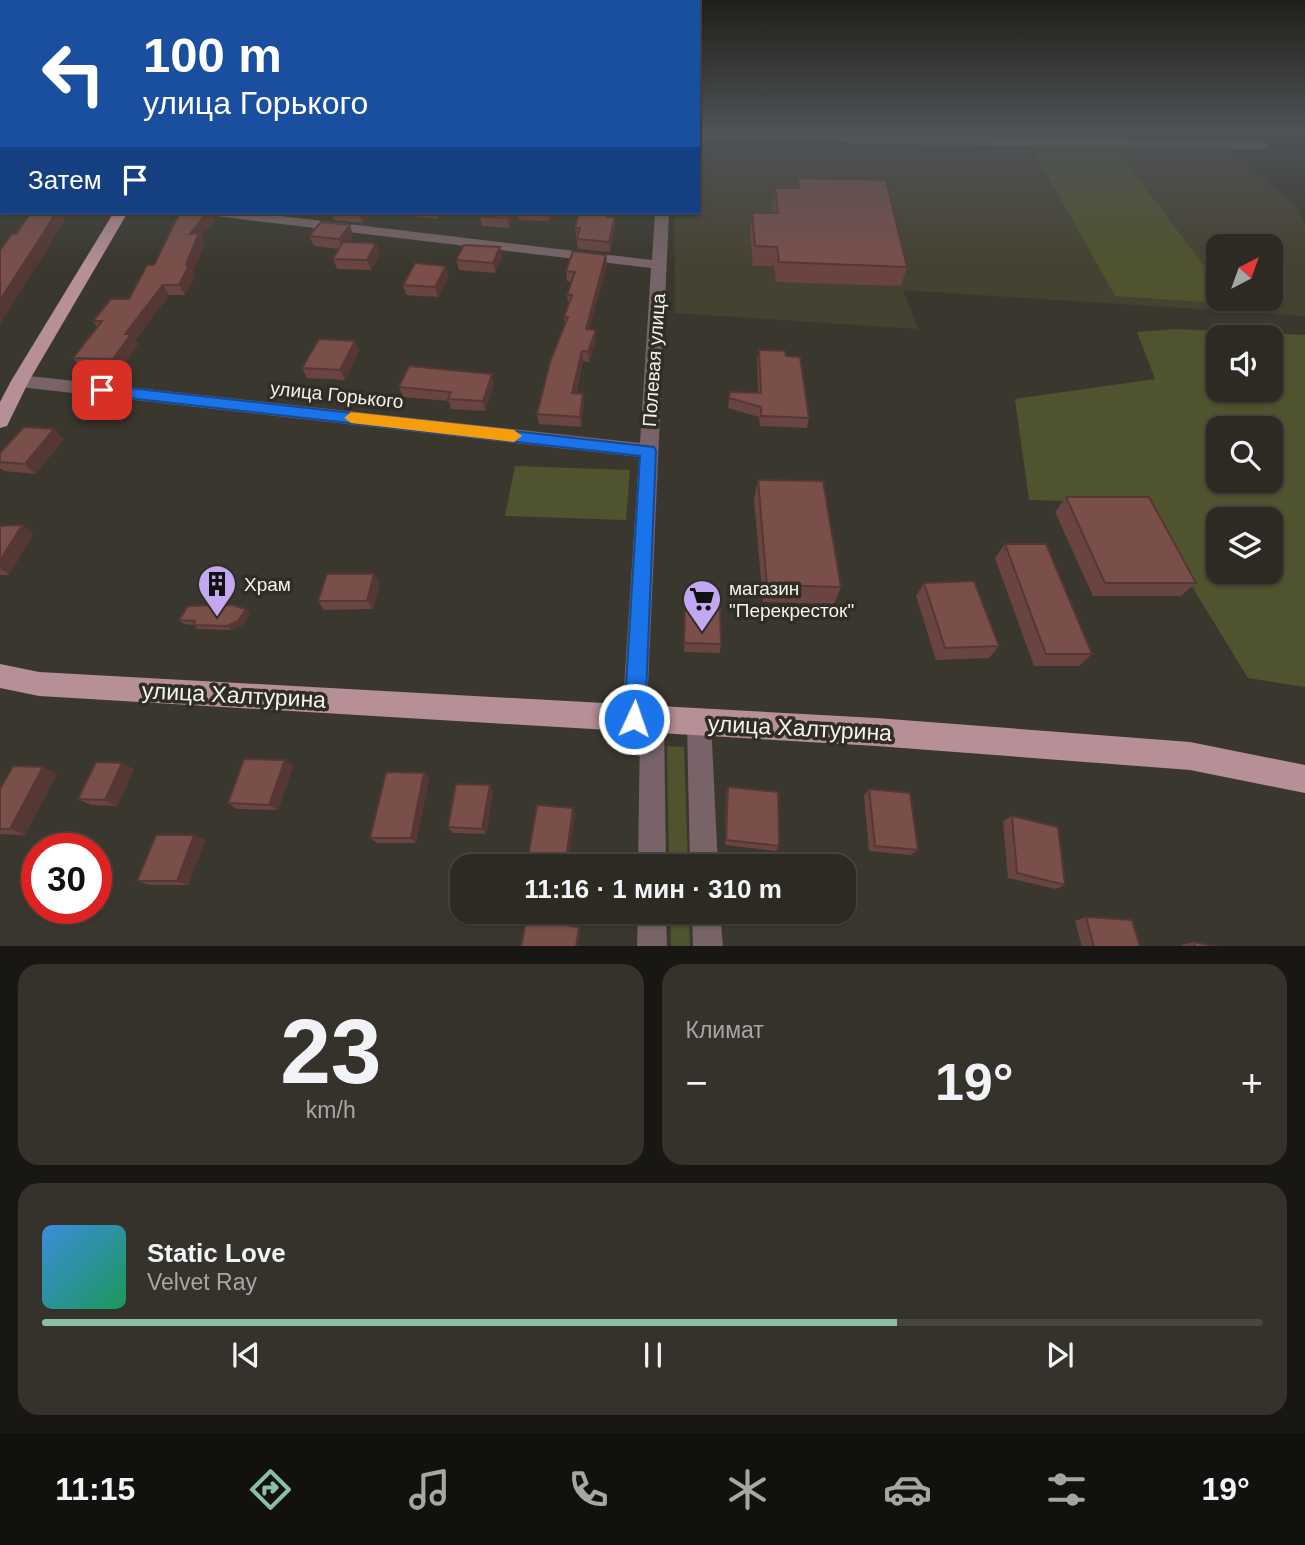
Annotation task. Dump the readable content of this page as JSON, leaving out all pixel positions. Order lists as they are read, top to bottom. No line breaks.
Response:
{"streets":{"main road":["улица Халтурина"],"street":["Полевая улица","улица Горького"]},"crossings":[["Полевая улица","улица Горького"],["Полевая улица","улица Халтурина"]],"places":{"building":["Храм"],"supermarket":["магазин \"Перекресток\""]},"north":"top right","page":{"turn":["100 m","улица Горького"],"then":"Затем","limit":"30","trip":"11:16 · 1 мин · 310 m","tile":[["23","km/h"],"Климат"],"heat":["−","19°","+"],"song":["Static Love","Velvet Ray"],"tabs":["11:15","19°"]}}
